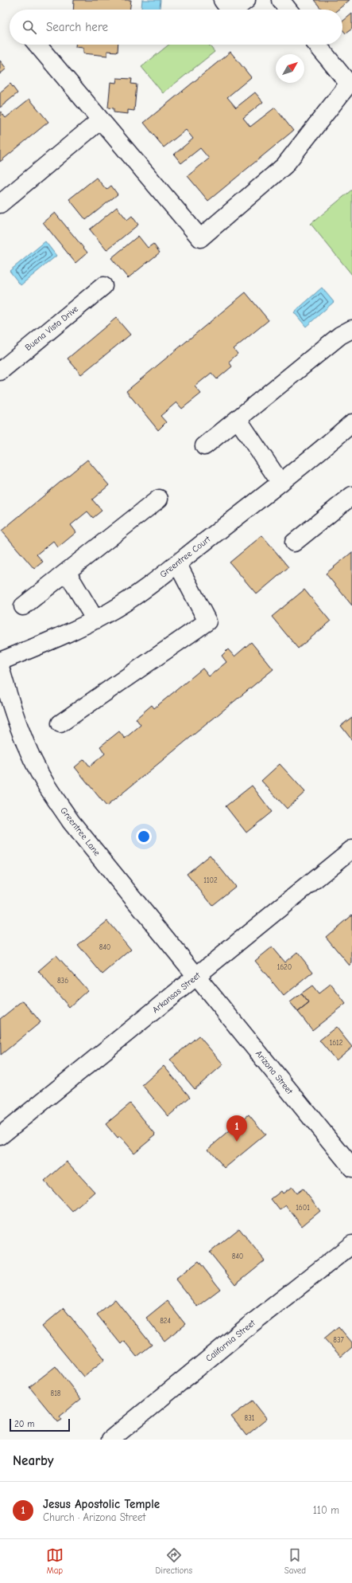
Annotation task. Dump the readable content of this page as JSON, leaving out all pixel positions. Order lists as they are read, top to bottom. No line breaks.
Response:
{"streets":{"street":["Buena Vista Drive","Greentree Court","Greentree Lane","Arkansas Street","Arizona Street","California Street"]},"crossings":[["Greentree Lane","Arkansas Street"],["Greentree Lane","Arizona Street"],["Arkansas Street","Arizona Street"]],"house_numbers":["1102","840","1620","836","1612","1601","840","824","837","818","831"],"scale_bar":"20 m","north":"top right","page":{"search":"Search here","pins":"1","scale":"20 m","heading":"Nearby","list":[{"mark":"1","name":"Jesus Apostolic Temple","note":"Church · Arizona Street","value":"110 m"}],"nav":["Map","Directions","Saved"]}}
